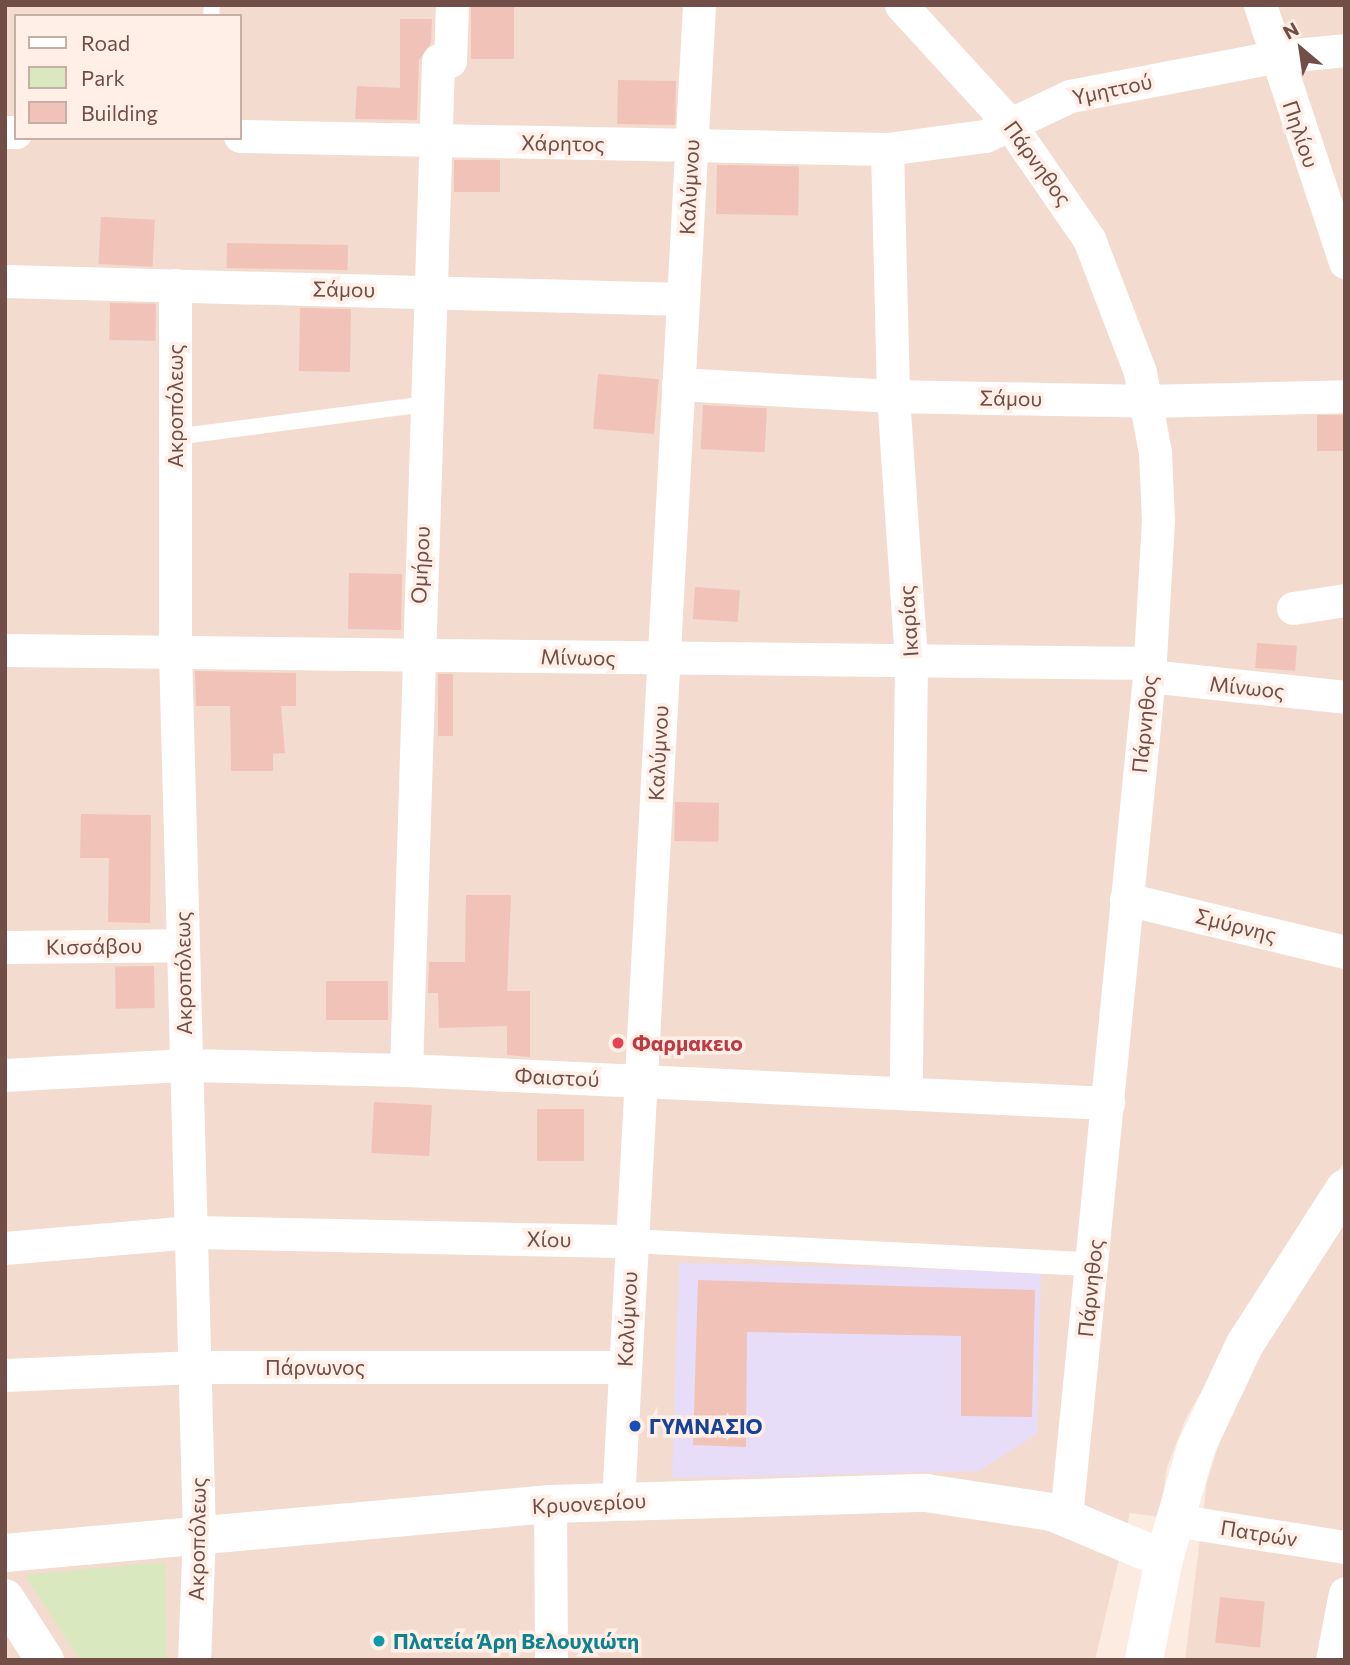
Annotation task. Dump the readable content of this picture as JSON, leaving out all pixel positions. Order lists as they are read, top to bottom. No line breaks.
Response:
{"streets":{"street":["Υμηττού","Πηλίου","Χάρητος","Πάρνηθος","Καλύμνου","Σάμου","Ακροπόλεως","Ομήρου","Ικαρίας","Μίνωος","Σμύρνης","Κισσάβου","Φαιστού","Χίου","Πάρνωνος","Κρυονερίου","Πατρών"]},"crossings":[["Υμηττού","Πηλίου"],["Υμηττού","Χάρητος"],["Υμηττού","Πάρνηθος"],["Υμηττού","Ικαρίας"],["Χάρητος","Καλύμνου"],["Χάρητος","Ομήρου"],["Χάρητος","Ικαρίας"],["Πάρνηθος","Σάμου"],["Πάρνηθος","Μίνωος"],["Πάρνηθος","Σμύρνης"],["Πάρνηθος","Φαιστού"],["Πάρνηθος","Χίου"],["Πάρνηθος","Κρυονερίου"],["Καλύμνου","Σάμου"],["Καλύμνου","Μίνωος"],["Καλύμνου","Φαιστού"],["Καλύμνου","Χίου"],["Καλύμνου","Πάρνωνος"],["Καλύμνου","Κρυονερίου"],["Σάμου","Ακροπόλεως"],["Σάμου","Ομήρου"],["Σάμου","Ικαρίας"],["Ακροπόλεως","Μίνωος"],["Ακροπόλεως","Κισσάβου"],["Ακροπόλεως","Φαιστού"],["Ακροπόλεως","Χίου"],["Ακροπόλεως","Πάρνωνος"],["Ακροπόλεως","Κρυονερίου"],["Ομήρου","Μίνωος"],["Ομήρου","Φαιστού"],["Ικαρίας","Μίνωος"],["Ικαρίας","Φαιστού"]],"places":["Φαρμακειο","ΓΥΜΝΑΣΙΟ","Πλατεία Άρη Βελουχιώτη"],"legend":["Road","Park","Building"],"north":"top left"}
